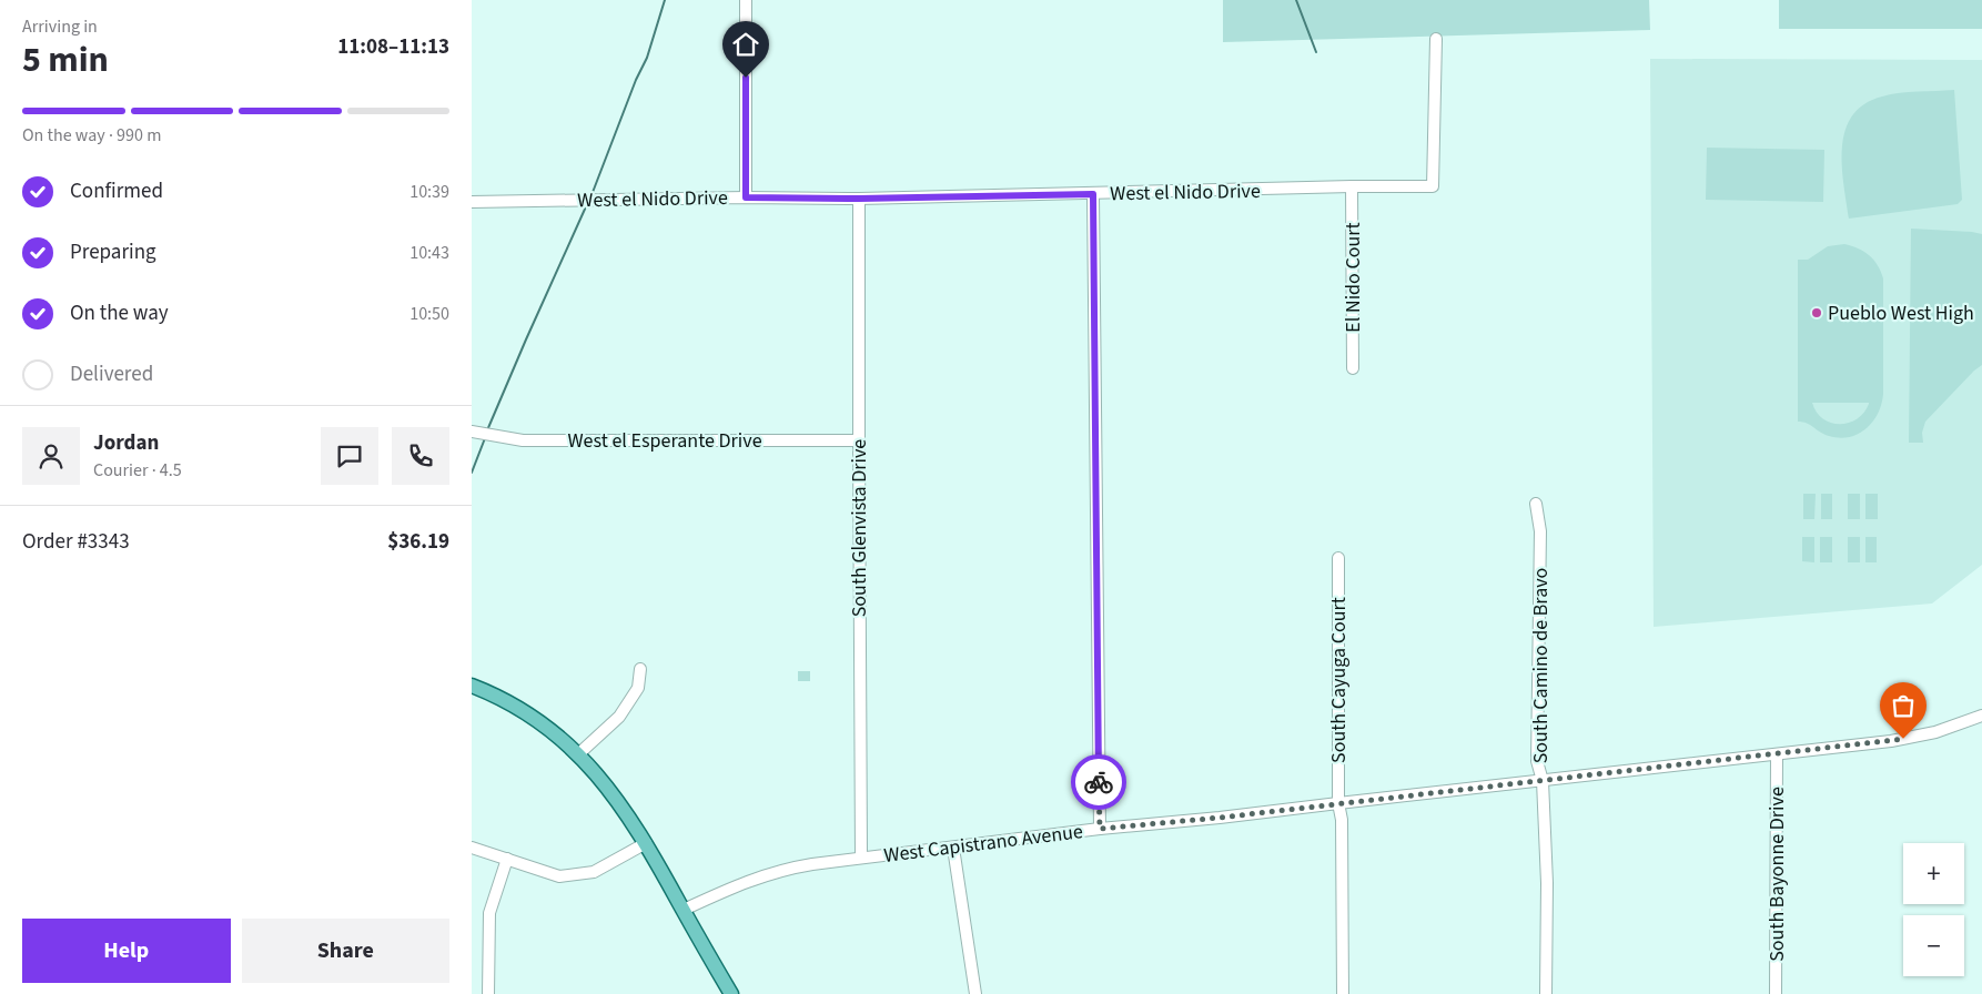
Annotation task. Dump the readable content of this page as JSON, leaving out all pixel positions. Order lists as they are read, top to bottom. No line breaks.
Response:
{"streets":{"street":["West el Nido Drive","El Nido Court","West el Esperante Drive","South Glenvista Drive","South Camino de Bravo","South Cayuga Court","West Capistrano Avenue","South Bayonne Drive"]},"crossings":[["West el Nido Drive","El Nido Court"],["West el Nido Drive","South Glenvista Drive"],["West el Esperante Drive","South Glenvista Drive"],["South Glenvista Drive","West Capistrano Avenue"],["South Camino de Bravo","West Capistrano Avenue"],["South Cayuga Court","West Capistrano Avenue"],["West Capistrano Avenue","South Bayonne Drive"]],"places":["Pueblo West High"],"page":{"heading":["5 min","Arriving in","11:08–11:13"],"panel":["Jordan","Courier · 4.5","Order #3343","$36.19"],"bar":"On the way · 990 m","list":[["Confirmed","10:39"],["Preparing","10:43"],["On the way","10:50"],"Delivered"],"map_buttons":["+","−"],"buttons":["Help","Share"]}}
